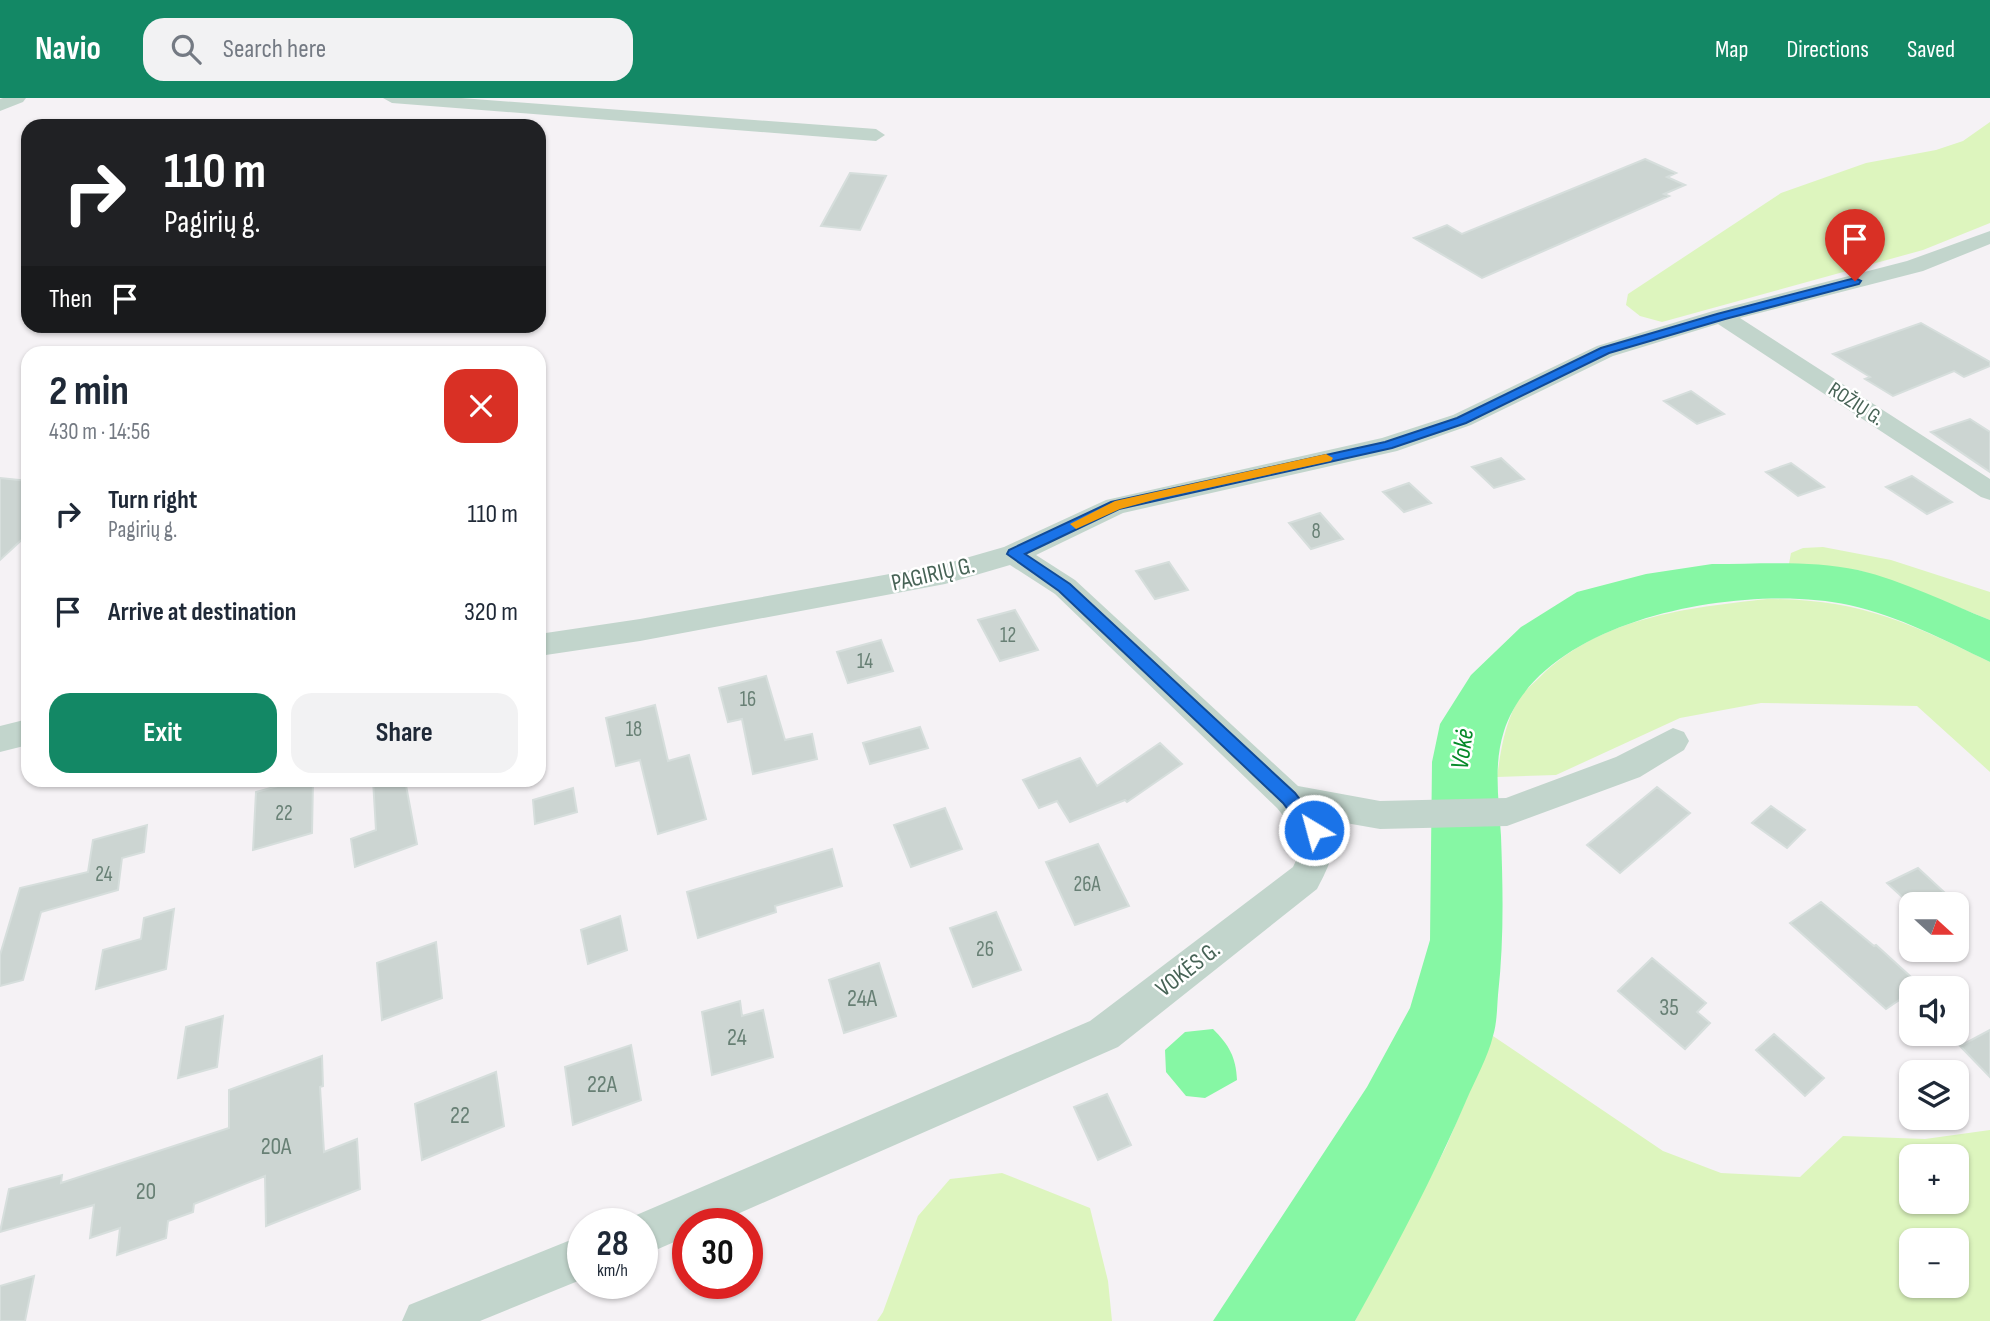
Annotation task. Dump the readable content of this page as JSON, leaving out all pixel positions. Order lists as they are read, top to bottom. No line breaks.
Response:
{"streets":{"street":["ROŽIŲ G.","PAGIRIŲ G.","VOKĖS G."]},"crossings":[["ROŽIŲ G.","PAGIRIŲ G."],["PAGIRIŲ G.","VOKĖS G."]],"water":["Vokė"],"house_numbers":["8","12","14","16","18","22","24","26A","26","24A","35","24","22A","22","20A","20"],"north":"right","page":{"header":"Navio","search":"Search here","nav":["Map","Directions","Saved"],"turn":["110 m","Pagirių g."],"then":"Then","heading":["2 min","430 m · 14:56"],"list":[{"name":"Turn right","note":"Pagirių g.","value":"110 m"},{"name":"Arrive at destination","value":"320 m"}],"buttons":["Exit","Share"],"map_buttons":["+","−"],"speed":"28 km/h","limit":"30"}}
